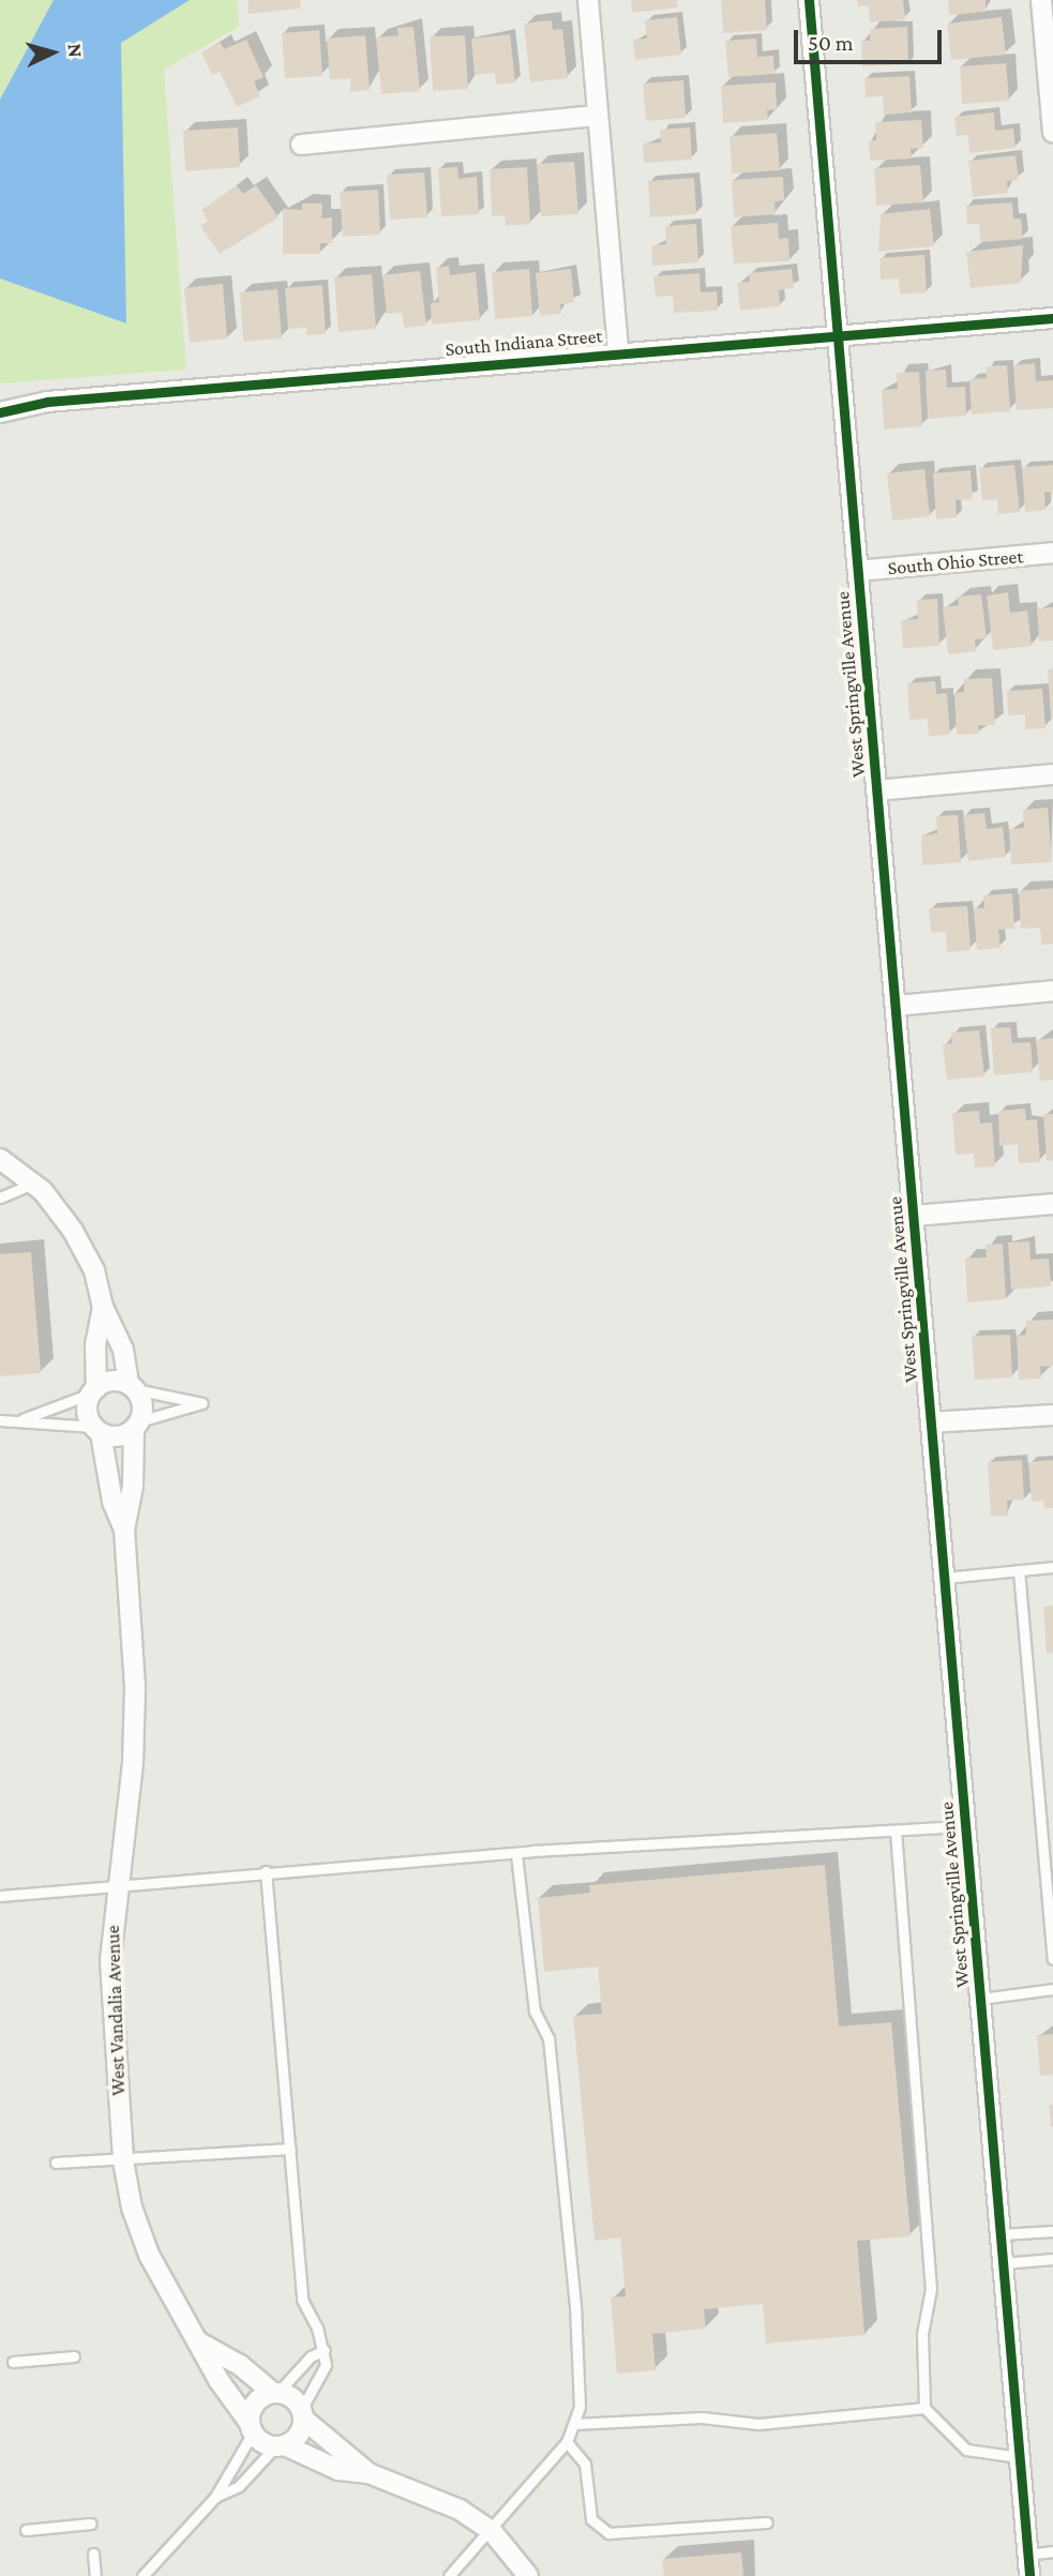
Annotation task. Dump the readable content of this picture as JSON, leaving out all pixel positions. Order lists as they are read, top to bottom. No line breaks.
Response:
{"streets":{"street":["South Indiana Street","South Ohio Street","West Springville Avenue","West Vandalia Avenue"]},"crossings":[["South Indiana Street","West Springville Avenue"],["South Ohio Street","West Springville Avenue"]],"scale_bar":"50 m","north":"right"}
